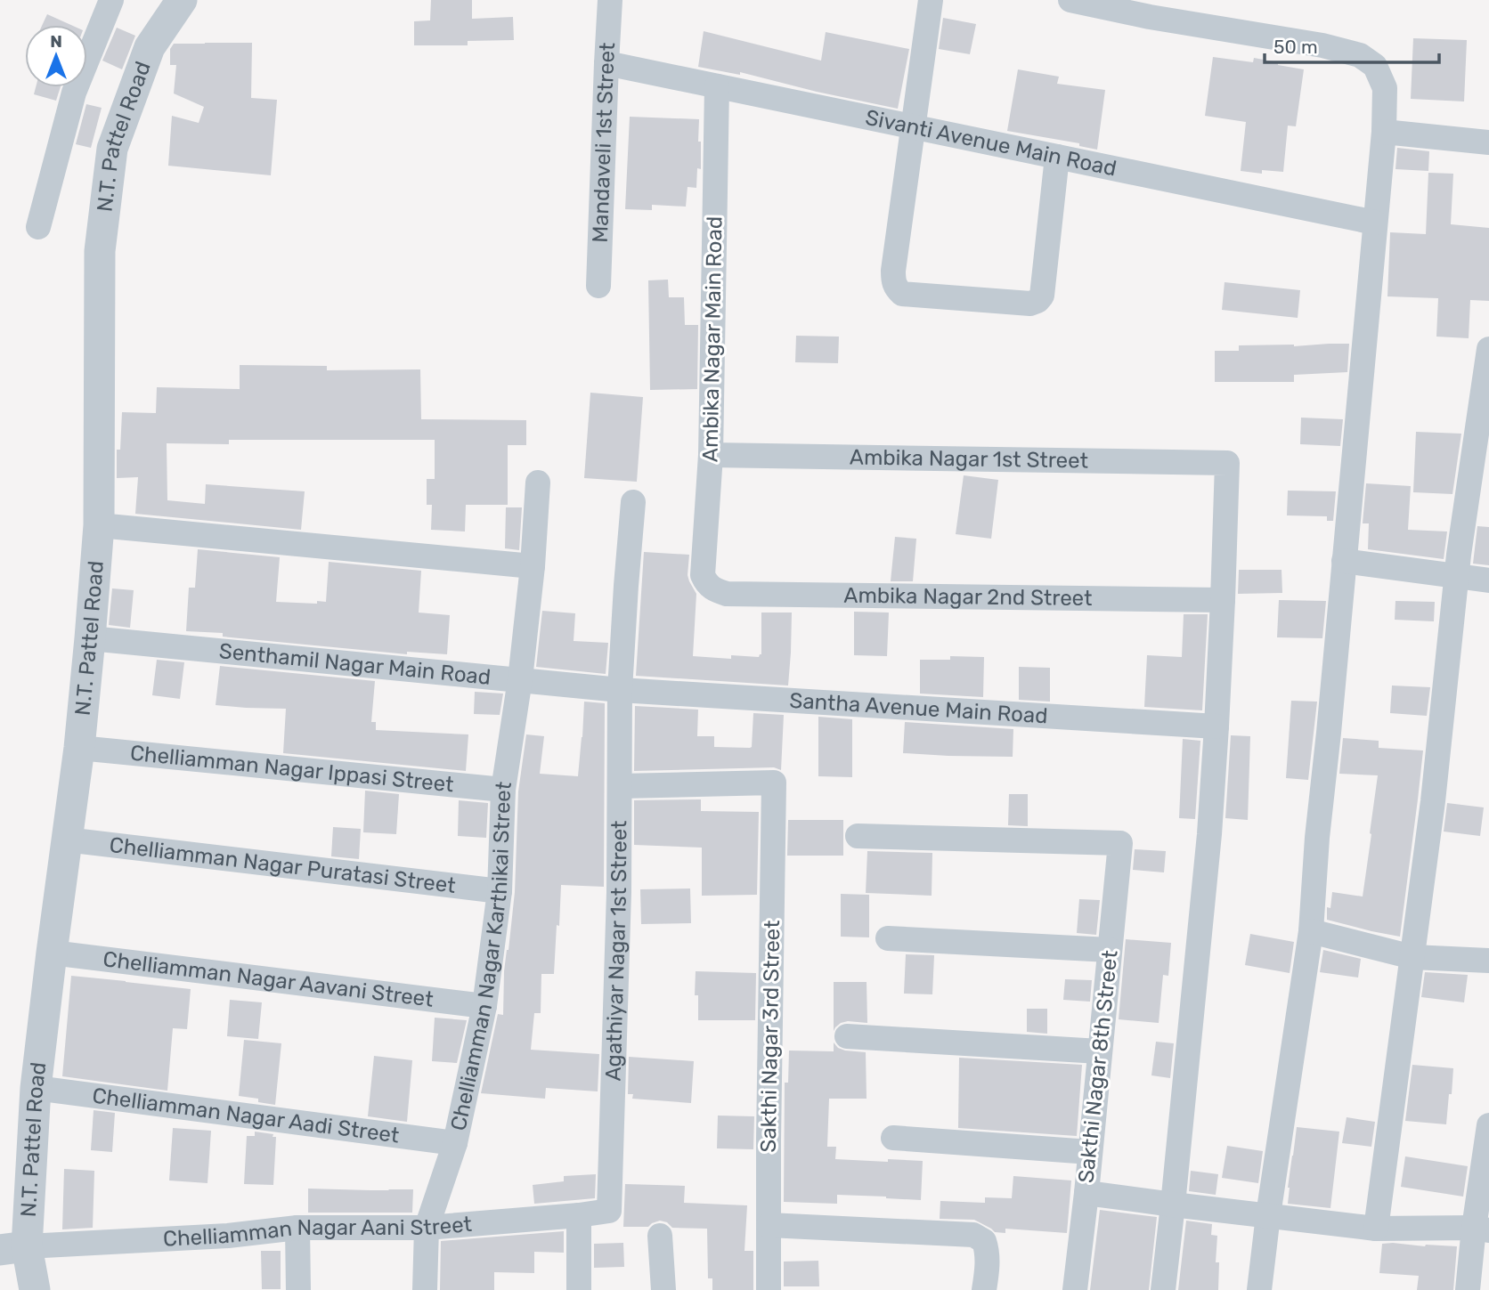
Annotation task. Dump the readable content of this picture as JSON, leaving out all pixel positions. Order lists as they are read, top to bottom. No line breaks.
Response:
{"streets":{"street":["N.T. Pattel Road","Mandaveli 1st Street","Sivanti Avenue Main Road","Ambika Nagar Main Road","Ambika Nagar 1st Street","Ambika Nagar 2nd Street","Senthamil Nagar Main Road","Santha Avenue Main Road","Chelliamman Nagar Ippasi Street","Chelliamman Nagar Puratasi Street","Agathiyar Nagar 1st Street","Chelliamman Nagar Karthikai Street","Chelliamman Nagar Aavani Street","Sakthi Nagar 3rd Street","Sakthi Nagar 8th Street","Chelliamman Nagar Aadi Street","Chelliamman Nagar Aani Street"]},"crossings":[["N.T. Pattel Road","Senthamil Nagar Main Road"],["N.T. Pattel Road","Chelliamman Nagar Ippasi Street"],["N.T. Pattel Road","Chelliamman Nagar Puratasi Street"],["N.T. Pattel Road","Chelliamman Nagar Aavani Street"],["N.T. Pattel Road","Chelliamman Nagar Aadi Street"],["N.T. Pattel Road","Chelliamman Nagar Aani Street"],["Mandaveli 1st Street","Sivanti Avenue Main Road"],["Sivanti Avenue Main Road","Ambika Nagar Main Road"],["Ambika Nagar Main Road","Ambika Nagar 1st Street"],["Ambika Nagar Main Road","Ambika Nagar 2nd Street"],["Ambika Nagar 1st Street","Ambika Nagar 2nd Street"],["Senthamil Nagar Main Road","Santha Avenue Main Road"],["Senthamil Nagar Main Road","Agathiyar Nagar 1st Street"],["Senthamil Nagar Main Road","Chelliamman Nagar Karthikai Street"],["Santha Avenue Main Road","Agathiyar Nagar 1st Street"],["Chelliamman Nagar Ippasi Street","Chelliamman Nagar Karthikai Street"],["Chelliamman Nagar Puratasi Street","Chelliamman Nagar Karthikai Street"],["Agathiyar Nagar 1st Street","Sakthi Nagar 3rd Street"],["Agathiyar Nagar 1st Street","Chelliamman Nagar Aani Street"],["Chelliamman Nagar Karthikai Street","Chelliamman Nagar Aavani Street"],["Chelliamman Nagar Karthikai Street","Chelliamman Nagar Aadi Street"],["Chelliamman Nagar Karthikai Street","Chelliamman Nagar Aani Street"]],"scale_bar":"50 m","north":"top"}
